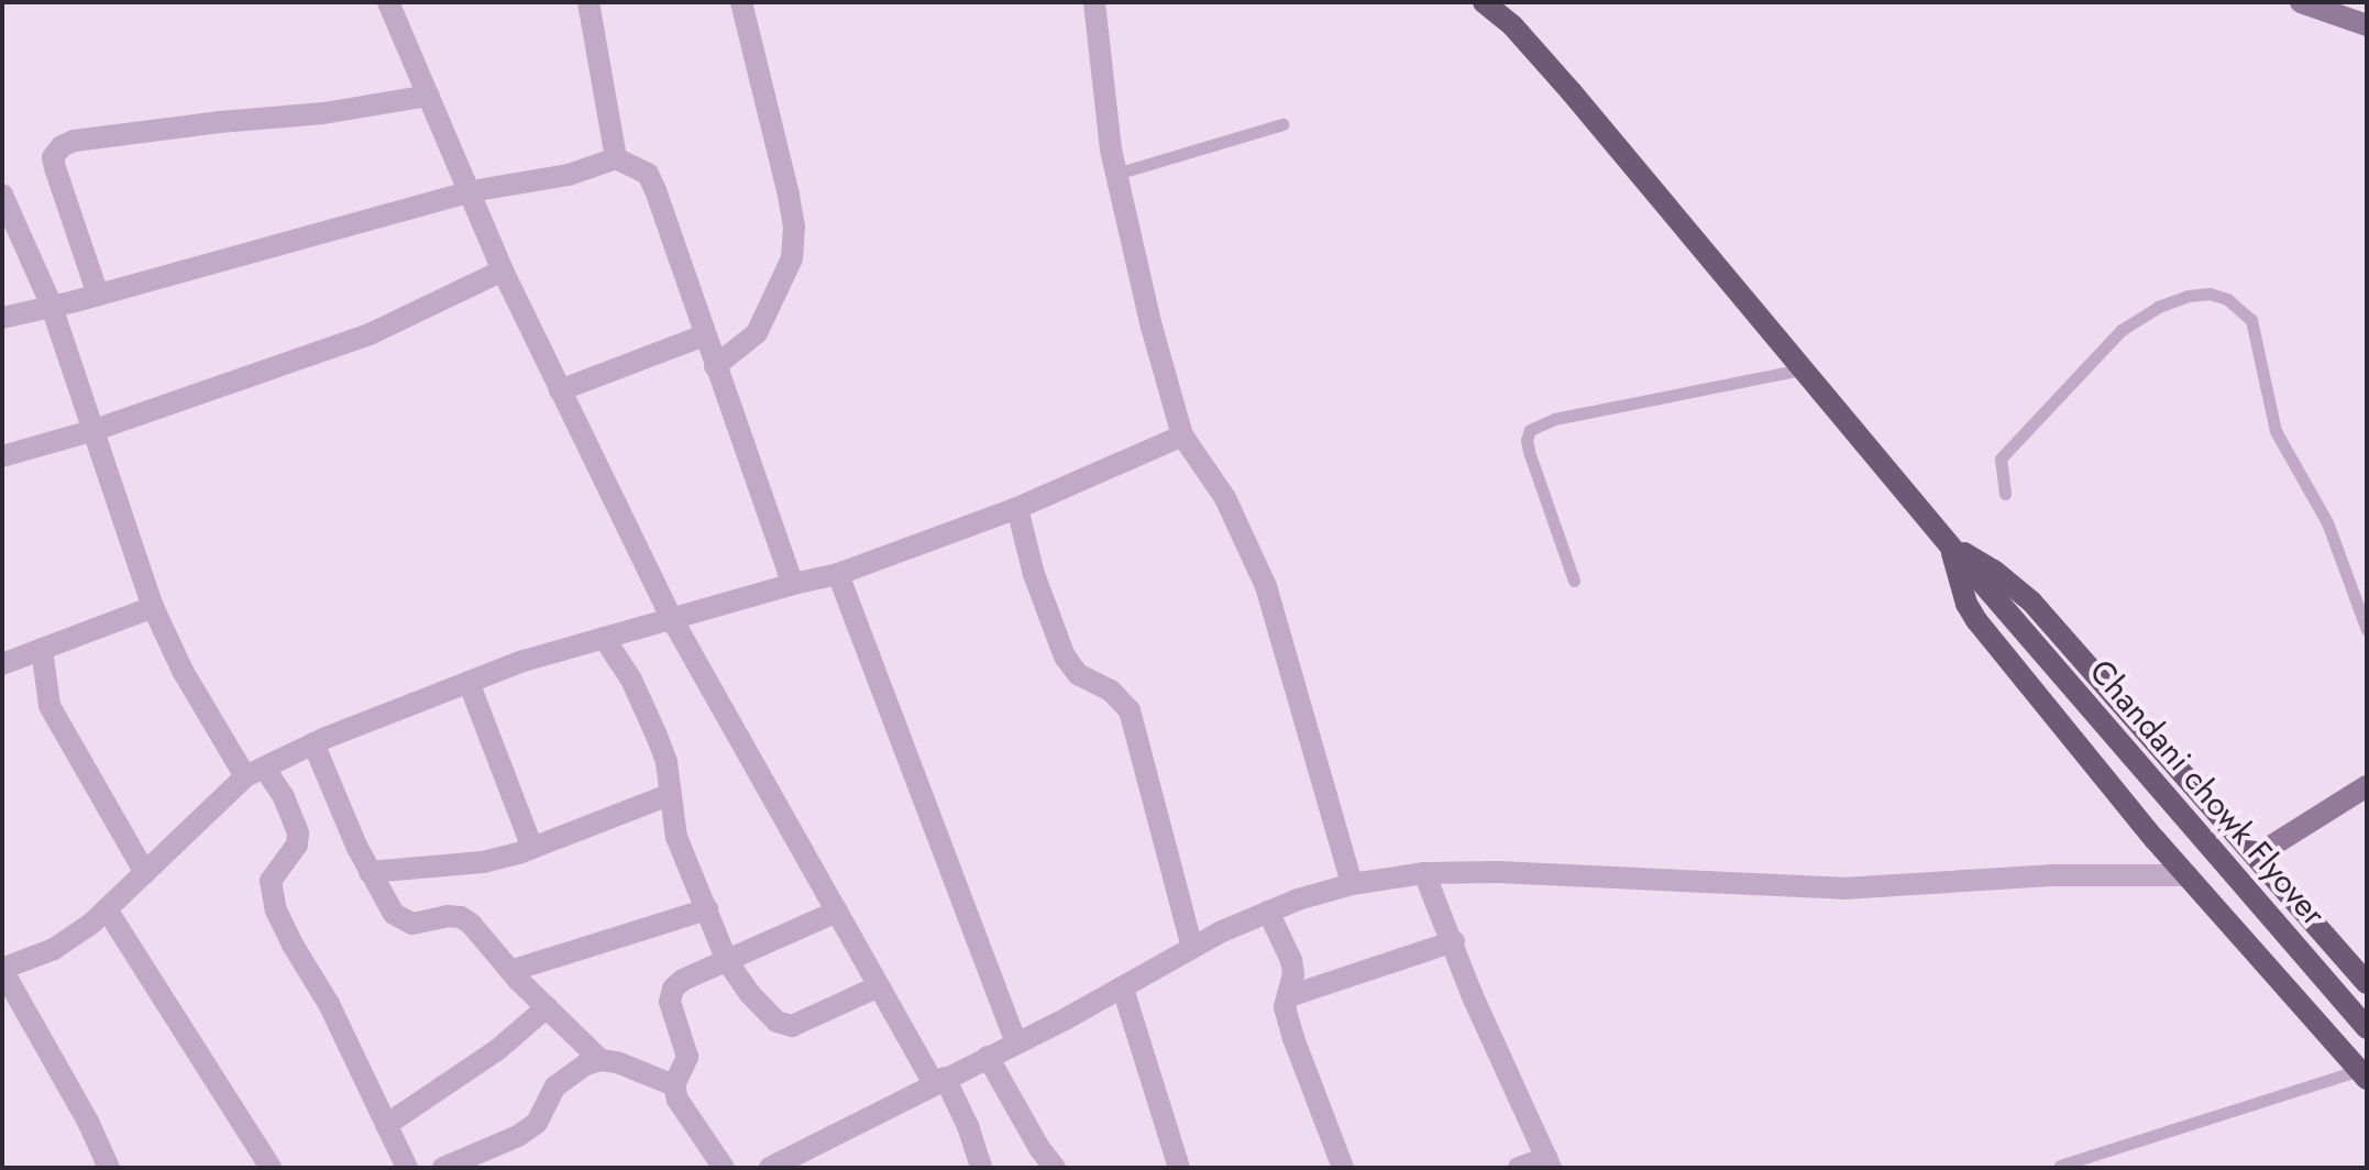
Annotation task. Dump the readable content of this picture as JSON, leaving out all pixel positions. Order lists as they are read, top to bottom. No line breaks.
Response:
{"streets":{"main road":["Chandani chowk Flyover"]}}
